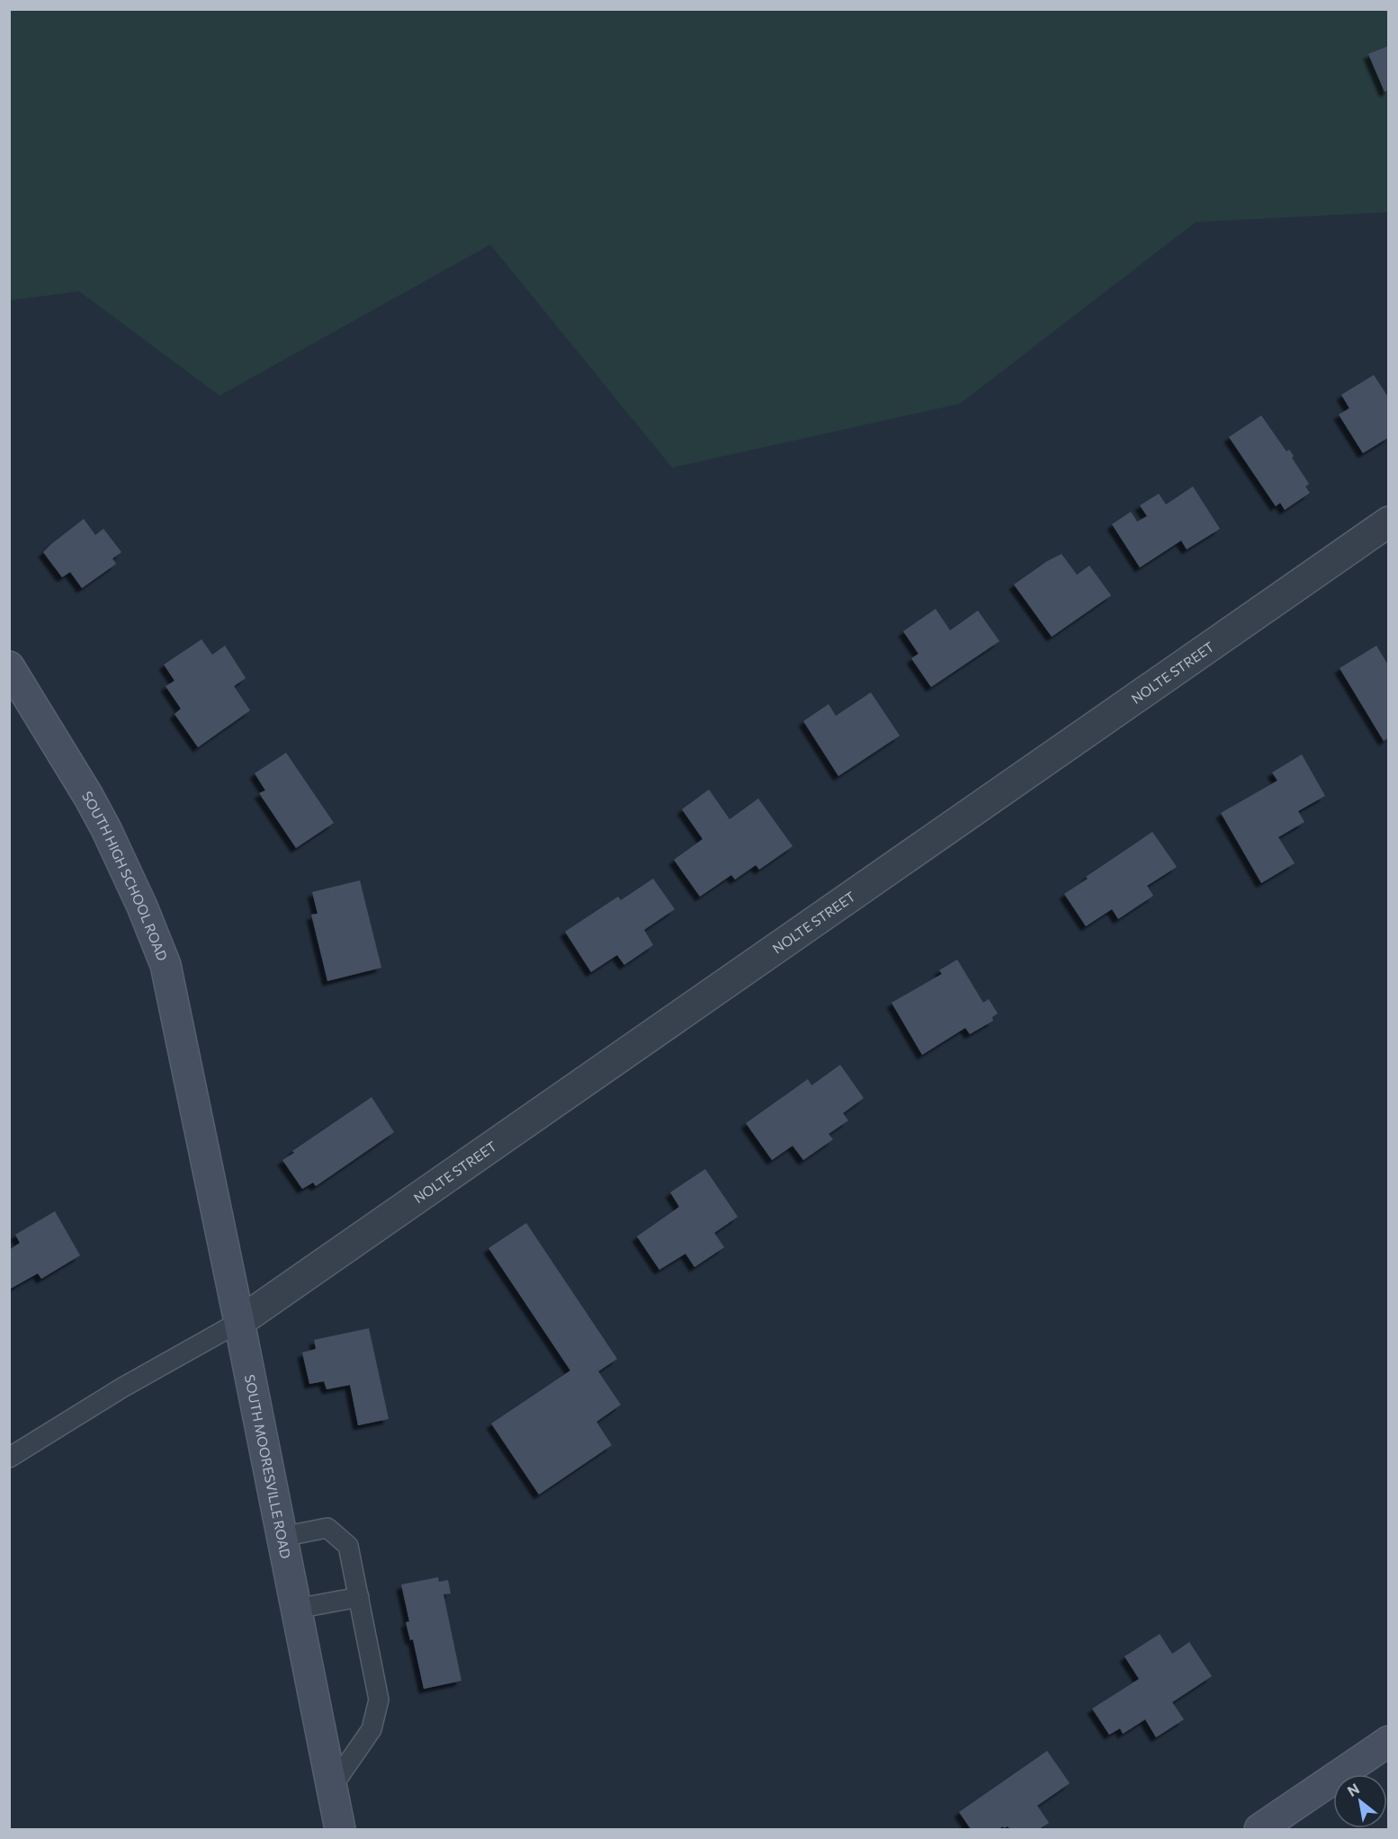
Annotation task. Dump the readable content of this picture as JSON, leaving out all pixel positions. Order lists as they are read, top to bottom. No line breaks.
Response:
{"streets":{"main road":["SOUTH HIGH SCHOOL ROAD","SOUTH MOORESVILLE ROAD"],"street":["NOLTE STREET"]},"crossings":[["NOLTE STREET","SOUTH MOORESVILLE ROAD"],["SOUTH HIGH SCHOOL ROAD","SOUTH MOORESVILLE ROAD"]],"north":"top left"}
